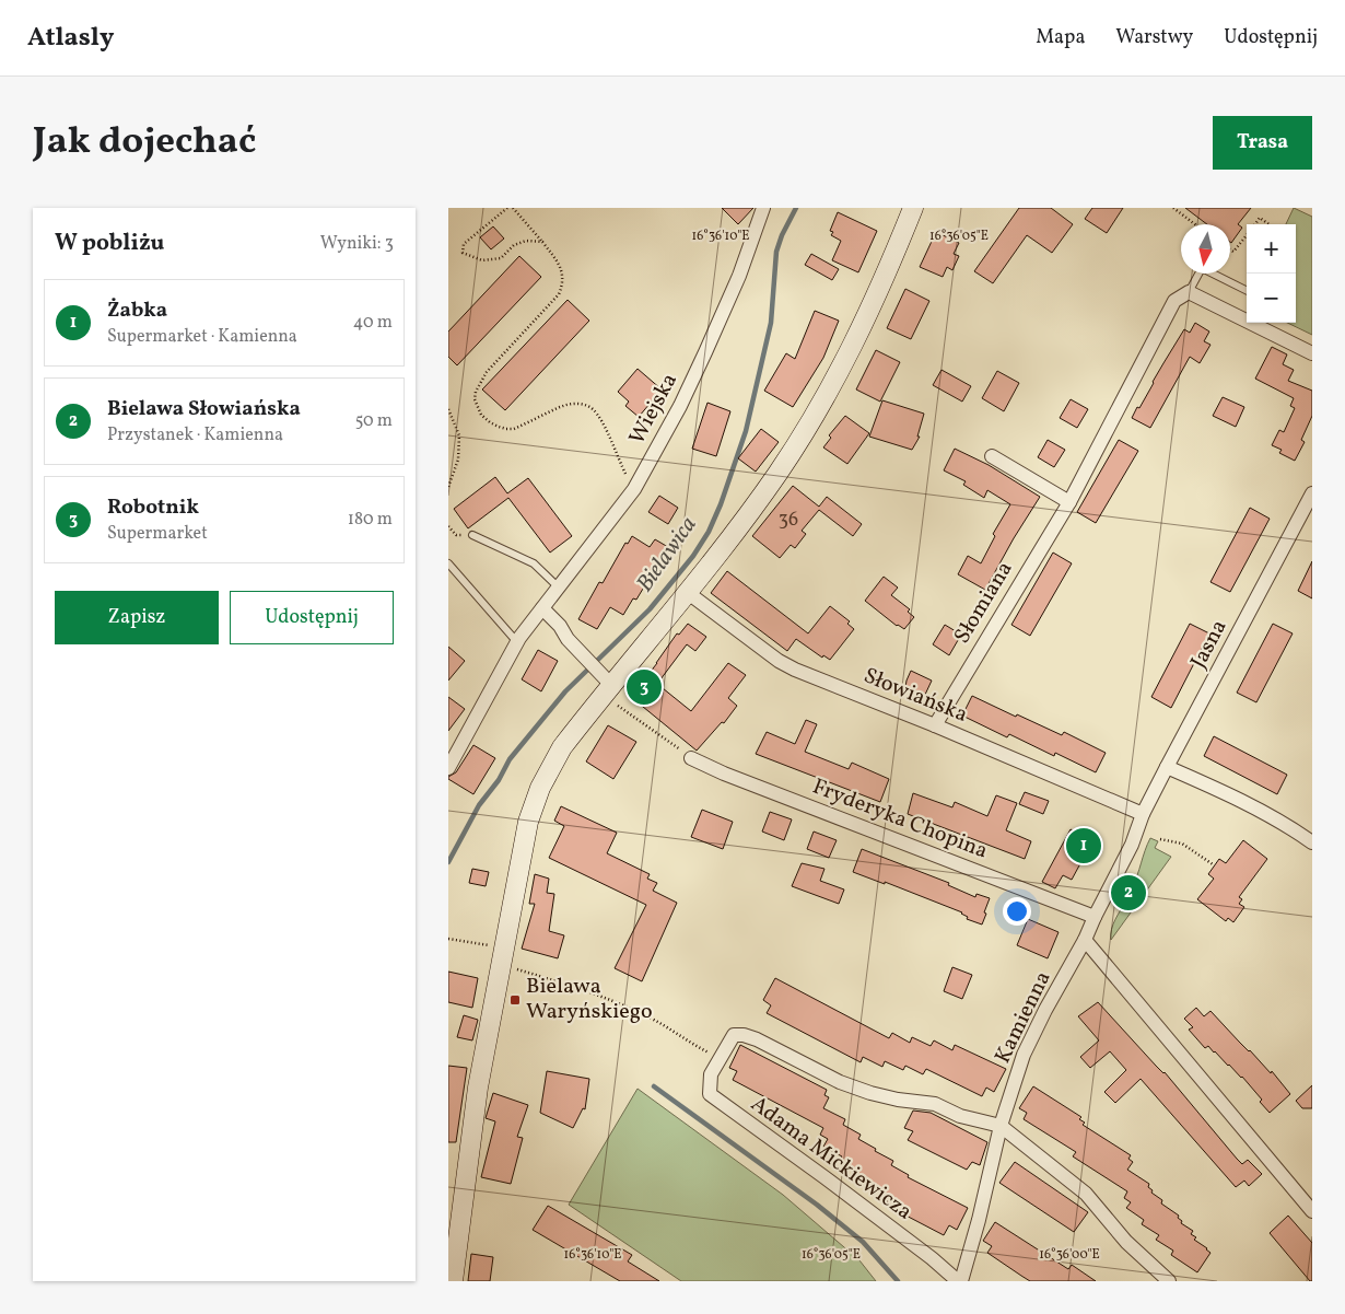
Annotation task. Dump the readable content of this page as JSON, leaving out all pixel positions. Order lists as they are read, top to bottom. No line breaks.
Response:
{"streets":{"street":["Wiejska","Słomiana","Jasna","Słowiańska","Fryderyka Chopina","Kamienna","Adama Mickiewicza"]},"crossings":[["Słomiana","Słowiańska"],["Jasna","Słowiańska"],["Jasna","Kamienna"],["Słowiańska","Kamienna"],["Fryderyka Chopina","Kamienna"],["Kamienna","Adama Mickiewicza"]],"water":["Bielawica"],"places":{"transit":["Bielawa Waryńskiego"]},"house_numbers":["36"],"north":"bottom","page":{"header":"Atlasly","nav":["Mapa","Warstwy","Udostępnij"],"title":"Jak dojechać","buttons":["Trasa",["Zapisz","Udostępnij"]],"heading":["W pobliżu","Wyniki: 3"],"map_buttons":["+","−"],"list":[{"mark":"1","name":"Żabka","note":"Supermarket · Kamienna","value":"40 m"},{"mark":"2","name":"Bielawa Słowiańska","note":"Przystanek · Kamienna","value":"50 m"},{"mark":"3","name":"Robotnik","note":"Supermarket","value":"180 m"}],"pins":["3","1","2"]},"coordinates":["16°36'10\"E","16°36'05\"E","16°36'00\"E"]}
